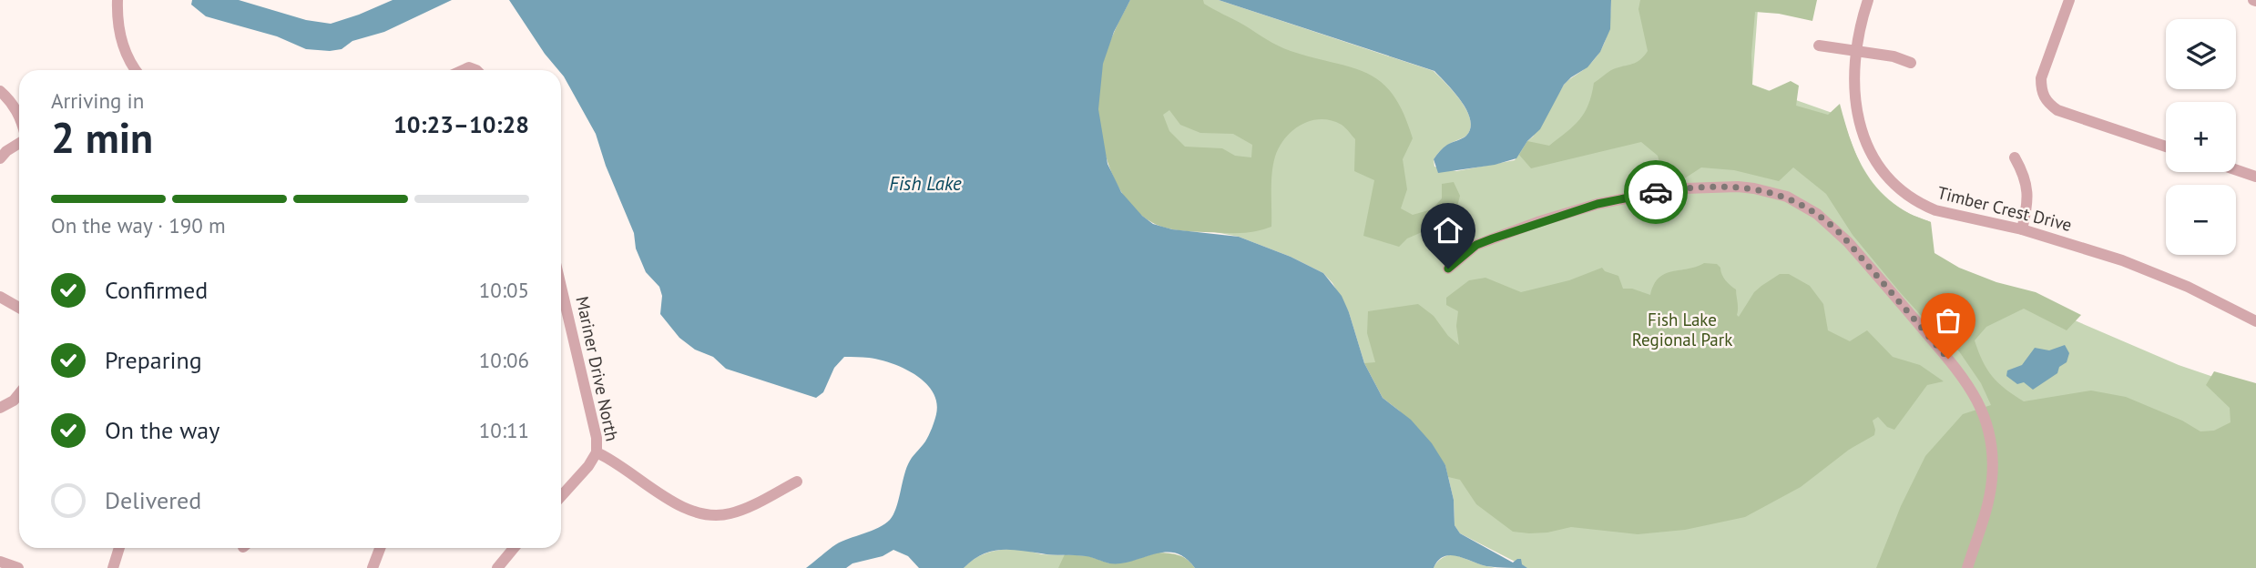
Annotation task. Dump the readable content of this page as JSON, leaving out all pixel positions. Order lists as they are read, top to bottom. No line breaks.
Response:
{"streets":{"street":["Timber Crest Drive","Mariner Drive North"]},"water":["Fish Lake"],"parks":["Fish Lake Regional Park"],"page":{"map_buttons":["+","−"],"heading":["2 min","Arriving in","10:23–10:28"],"bar":"On the way · 190 m","list":[["Confirmed","10:05"],["Preparing","10:06"],["On the way","10:11"],"Delivered"]}}
